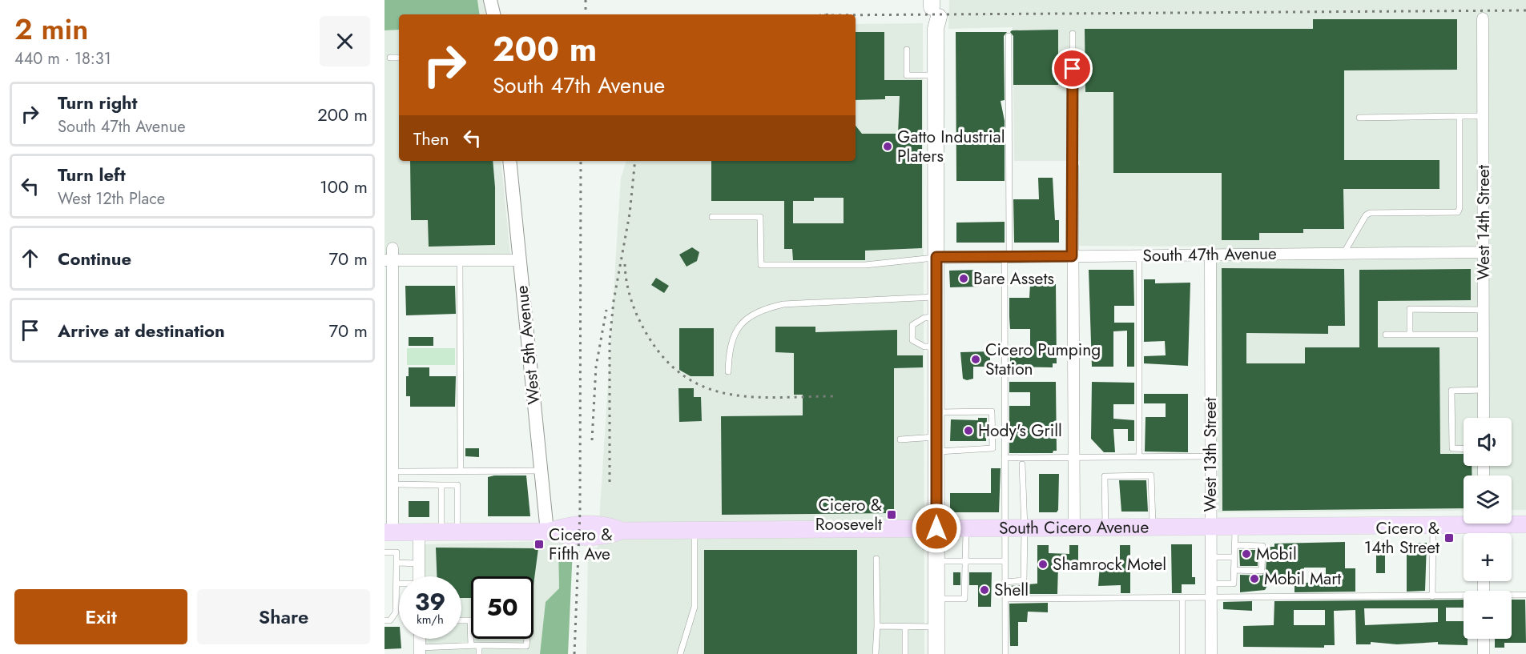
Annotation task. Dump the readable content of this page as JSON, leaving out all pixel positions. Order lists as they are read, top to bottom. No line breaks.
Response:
{"streets":{"main road":["South Cicero Avenue"],"street":["West 14th Street","South 47th Avenue","West 5th Avenue","West 13th Street"]},"crossings":[["West 14th Street","South 47th Avenue"],["South 47th Avenue","West 13th Street"],["West 5th Avenue","South Cicero Avenue"],["West 13th Street","South Cicero Avenue"]],"places":{"other":["Gatto Industrial Platers","Bare Assets","Cicero Pumping Station","Hody's Grill","Mobil","Shamrock Motel","Mobil Mart","Shell"],"transit":["Cicero & Roosevelt","Cicero & 14th Street","Cicero & Fifth Ave"]},"page":{"heading":["2 min","440 m · 18:31"],"turn":["200 m","South 47th Avenue"],"list":[{"name":"Turn right","note":"South 47th Avenue","value":"200 m"},{"name":"Turn left","note":"West 12th Place","value":"100 m"},{"name":"Continue","value":"70 m"},{"name":"Arrive at destination","value":"70 m"}],"then":"Then","map_buttons":["+","−"],"speed":"39 km/h","limit":"50","buttons":["Exit","Share"]}}
